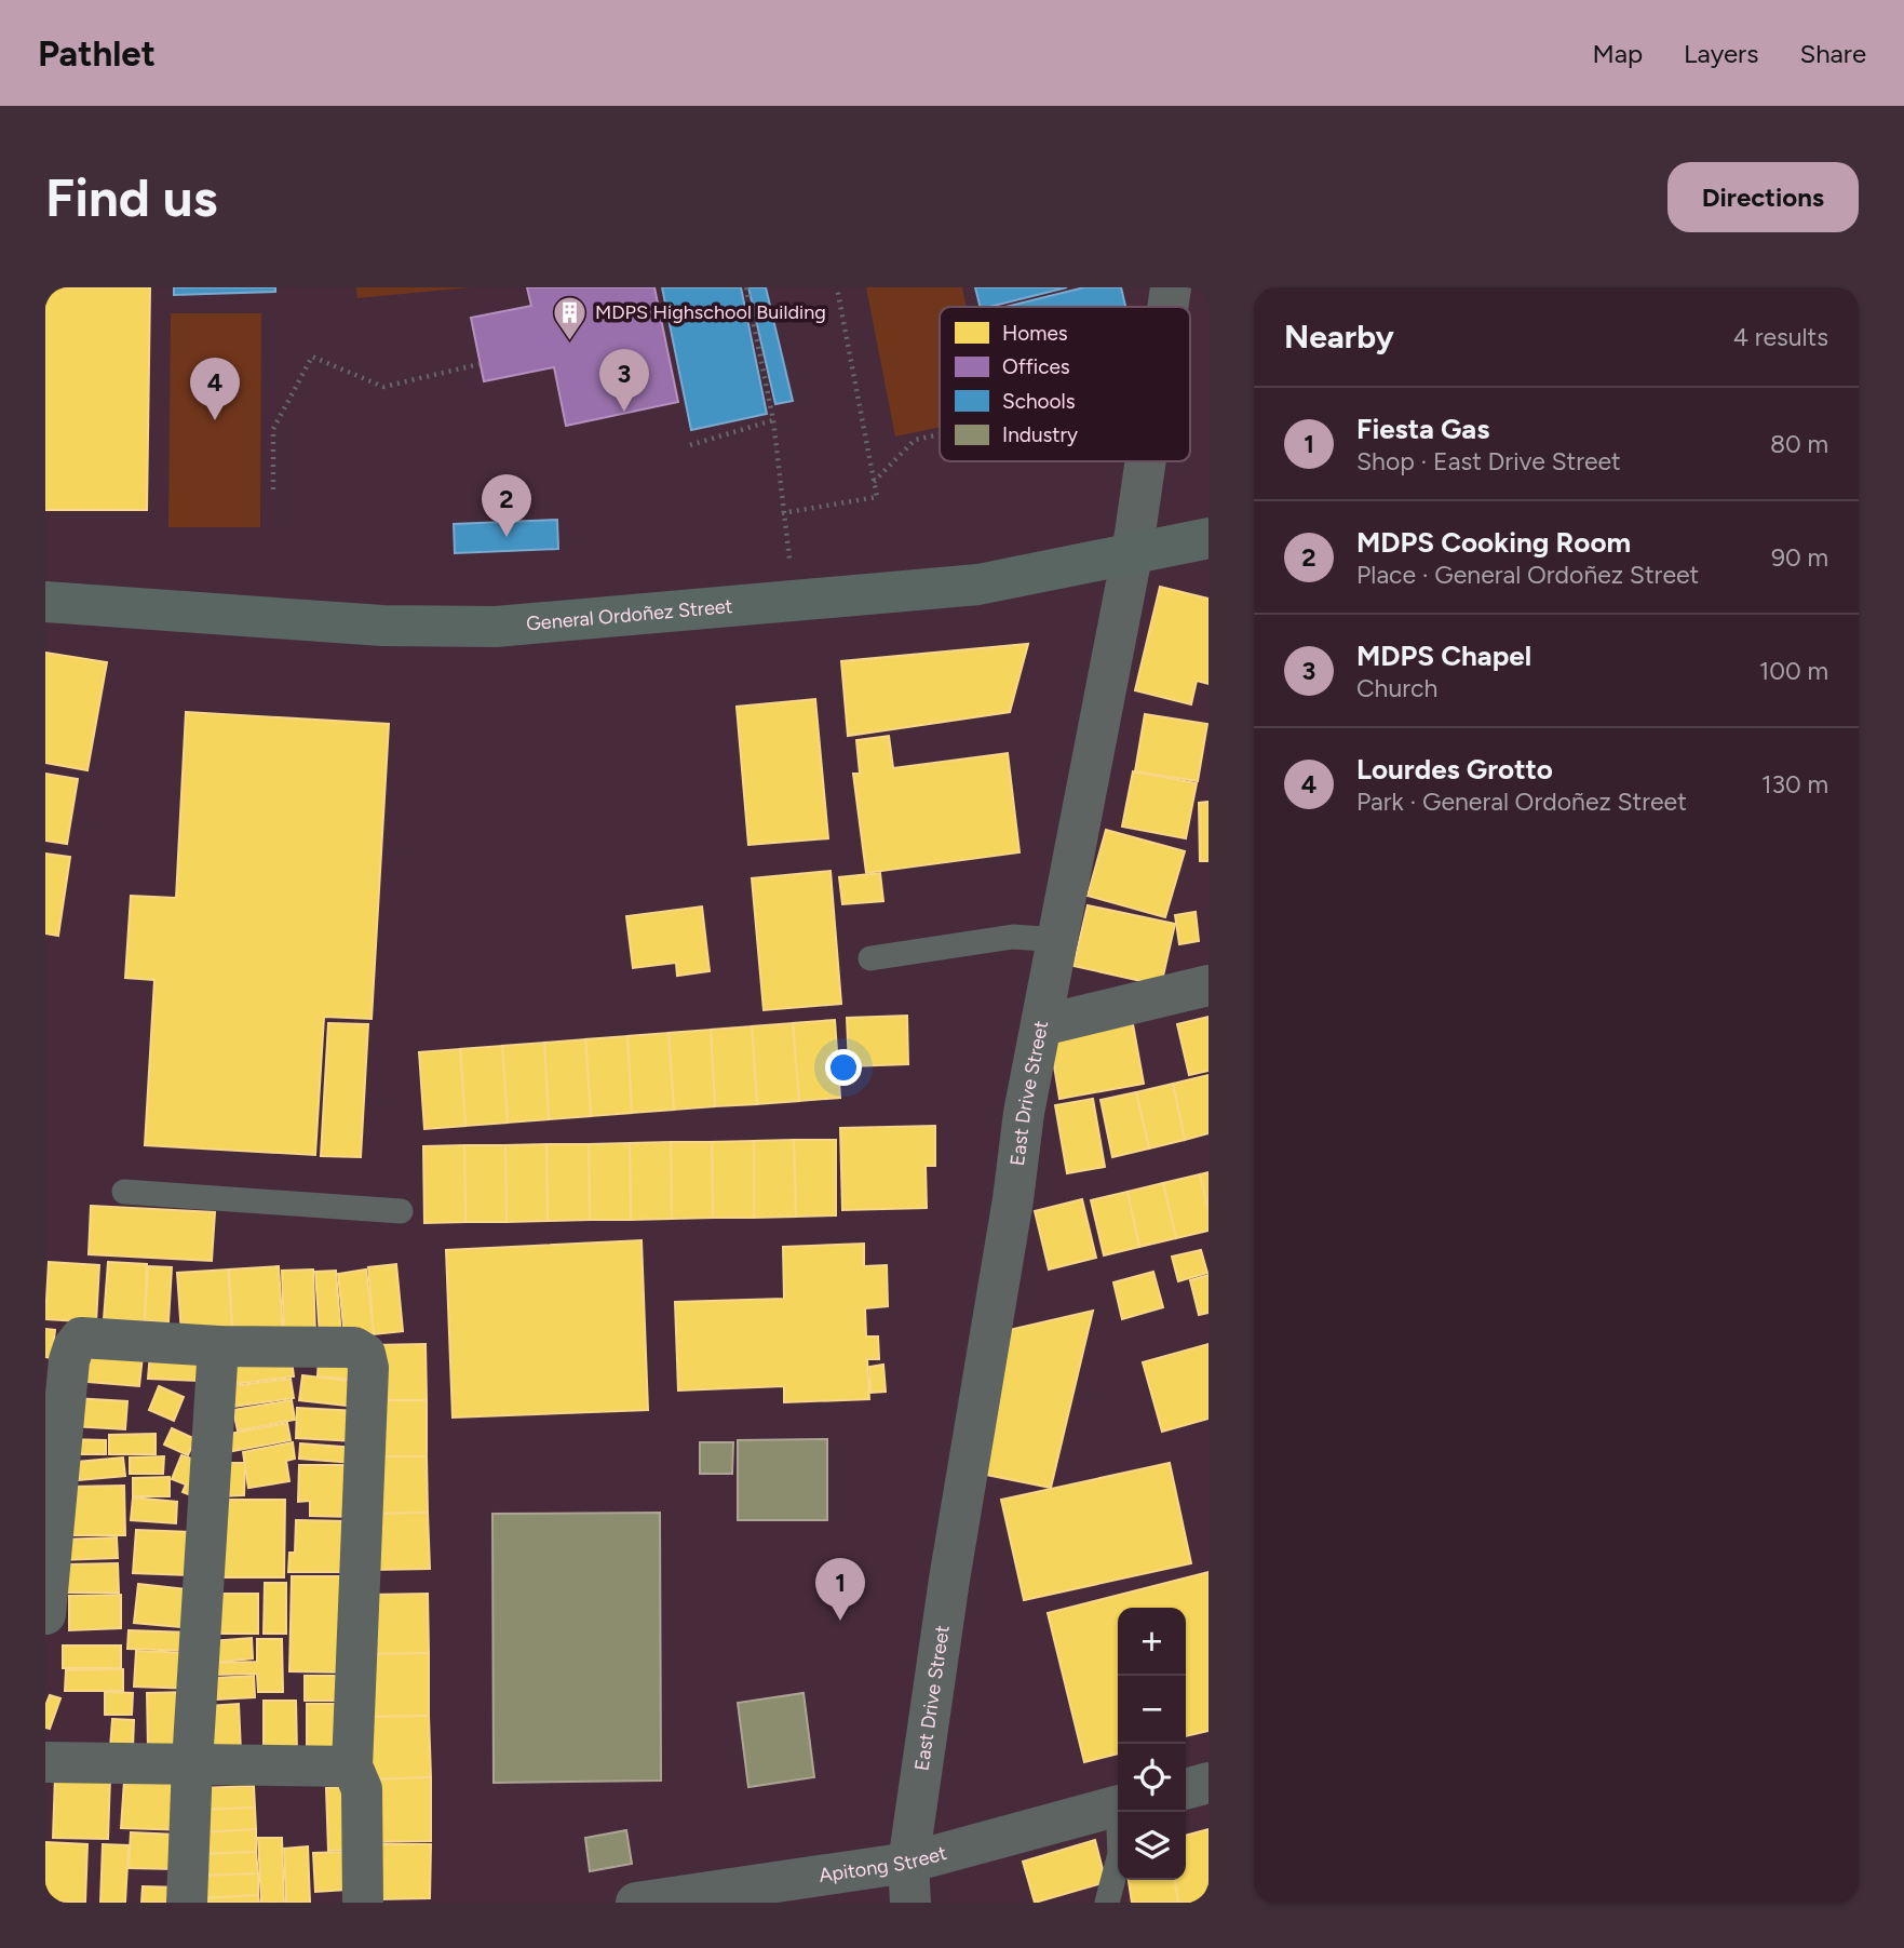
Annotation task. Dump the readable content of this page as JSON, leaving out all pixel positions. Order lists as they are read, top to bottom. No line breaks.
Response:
{"streets":{"main road":["General Ordoñez Street"],"street":["East Drive Street","Apitong Street"]},"crossings":[["General Ordoñez Street","East Drive Street"],["East Drive Street","Apitong Street"]],"places":{"building":["MDPS Highschool Building"]},"legend":["Homes","Offices","Schools","Industry"],"page":{"header":"Pathlet","nav":["Map","Layers","Share"],"buttons":"Directions","title":"Find us","heading":["Nearby","4 results"],"pins":["3","4","2","1"],"list":[{"mark":"1","name":"Fiesta Gas","note":"Shop · East Drive Street","value":"80 m"},{"mark":"2","name":"MDPS Cooking Room","note":"Place · General Ordoñez Street","value":"90 m"},{"mark":"3","name":"MDPS Chapel","note":"Church","value":"100 m"},{"mark":"4","name":"Lourdes Grotto","note":"Park · General Ordoñez Street","value":"130 m"}],"map_buttons":["+","−"]}}
